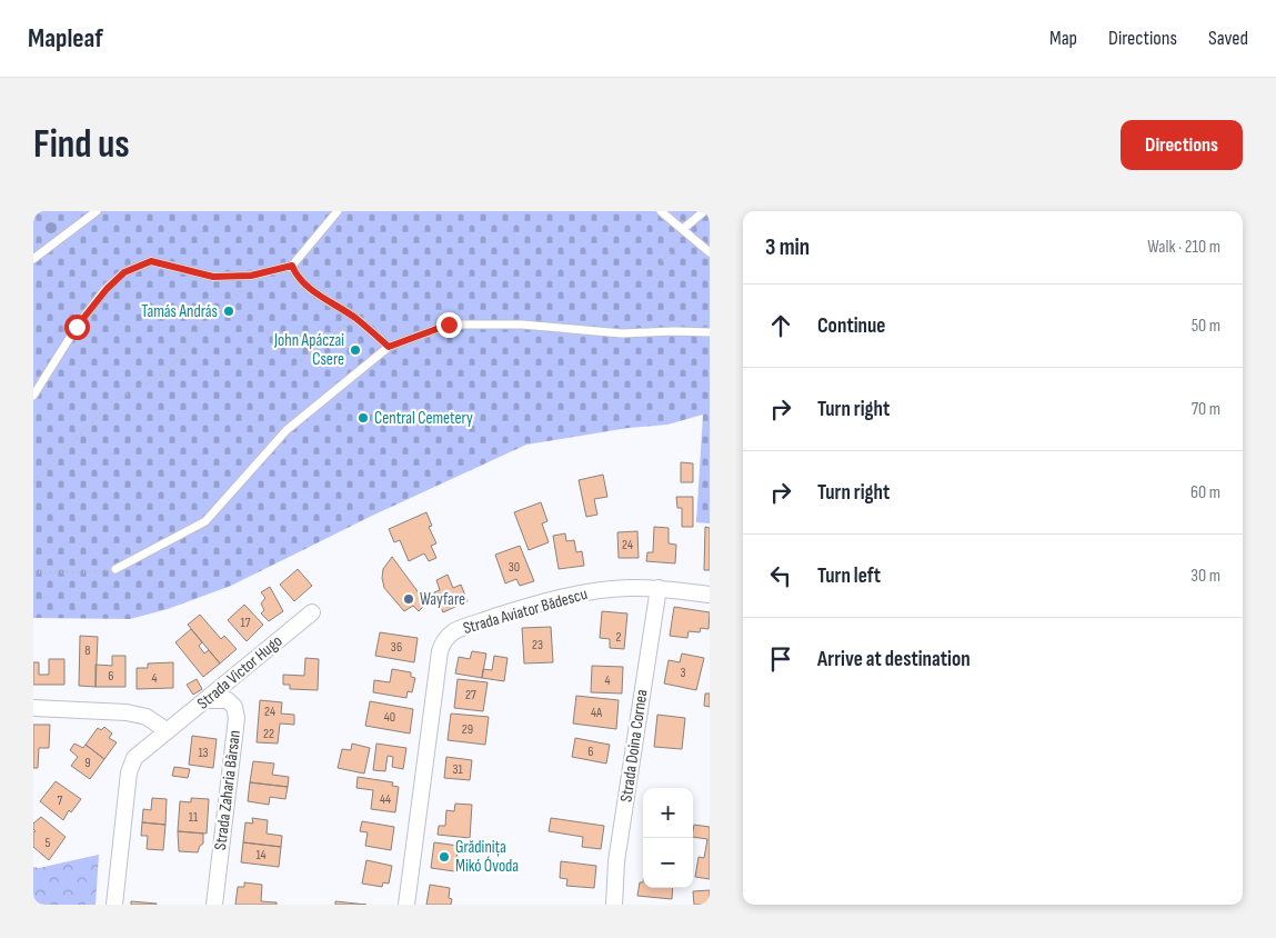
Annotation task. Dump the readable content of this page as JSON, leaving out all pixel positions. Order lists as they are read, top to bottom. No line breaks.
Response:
{"streets":{"street":["Strada Aviator Bădescu","Strada Victor Hugo","Strada Doina Cornea","Strada Zaharia Bârsan"]},"crossings":[["Strada Aviator Bădescu","Strada Doina Cornea"],["Strada Victor Hugo","Strada Zaharia Bârsan"]],"places":["Tamás András","John Apáczai Csere","Central Cemetery","Wayfare","Grădinița Mikó Óvoda"],"house_numbers":["24","30","17","2","23","36","8","3","6","4","4","27","24","4A","40","29","22","6","13","9","31","44","7","11","5","14"],"page":{"header":"Mapleaf","nav":["Map","Directions","Saved"],"buttons":"Directions","title":"Find us","heading":["3 min","Walk · 210 m"],"list":[["Continue","50 m"],["Turn right","70 m"],["Turn right","60 m"],["Turn left","30 m"],"Arrive at destination"],"map_buttons":["+","−"]}}
